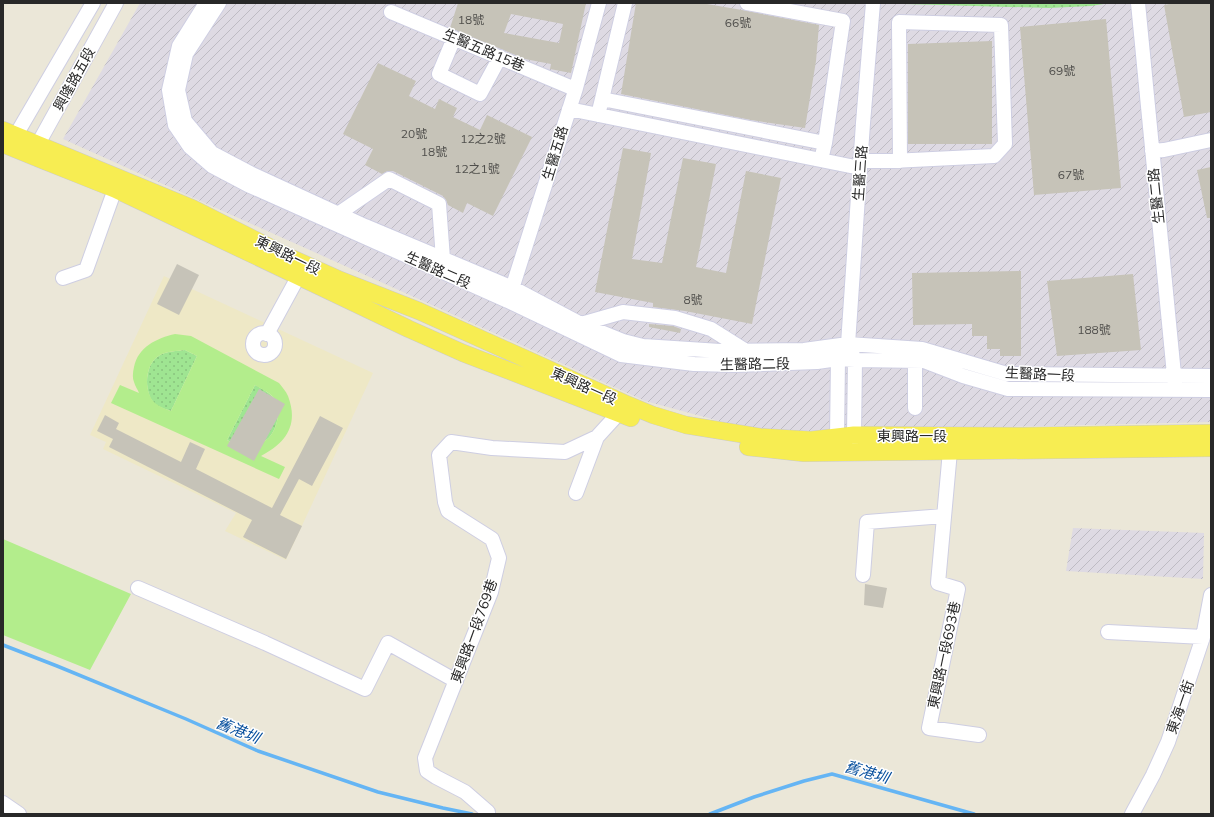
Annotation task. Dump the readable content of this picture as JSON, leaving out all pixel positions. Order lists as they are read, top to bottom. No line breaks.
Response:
{"streets":{"main road":["東興路一段"],"street":["生醫五路15巷","興隆路五段","生醫五路","生醫三路","生醫二路","生醫路二段","生醫路一段","東興路一段769巷","東興路一段693巷","東海一街"]},"crossings":[["生醫五路15巷","生醫五路"],["興隆路五段","東興路一段"],["生醫五路","生醫路二段"],["生醫三路","生醫路二段"],["生醫三路","生醫路一段"],["生醫二路","生醫路一段"],["東興路一段","東興路一段769巷"],["東興路一段","東興路一段693巷"],["生醫路二段","生醫路一段"]],"water":["舊港圳"],"house_numbers":["18號","66號","69號","20號","12之2號","18號","12之1號","67號","8號","188號"]}
